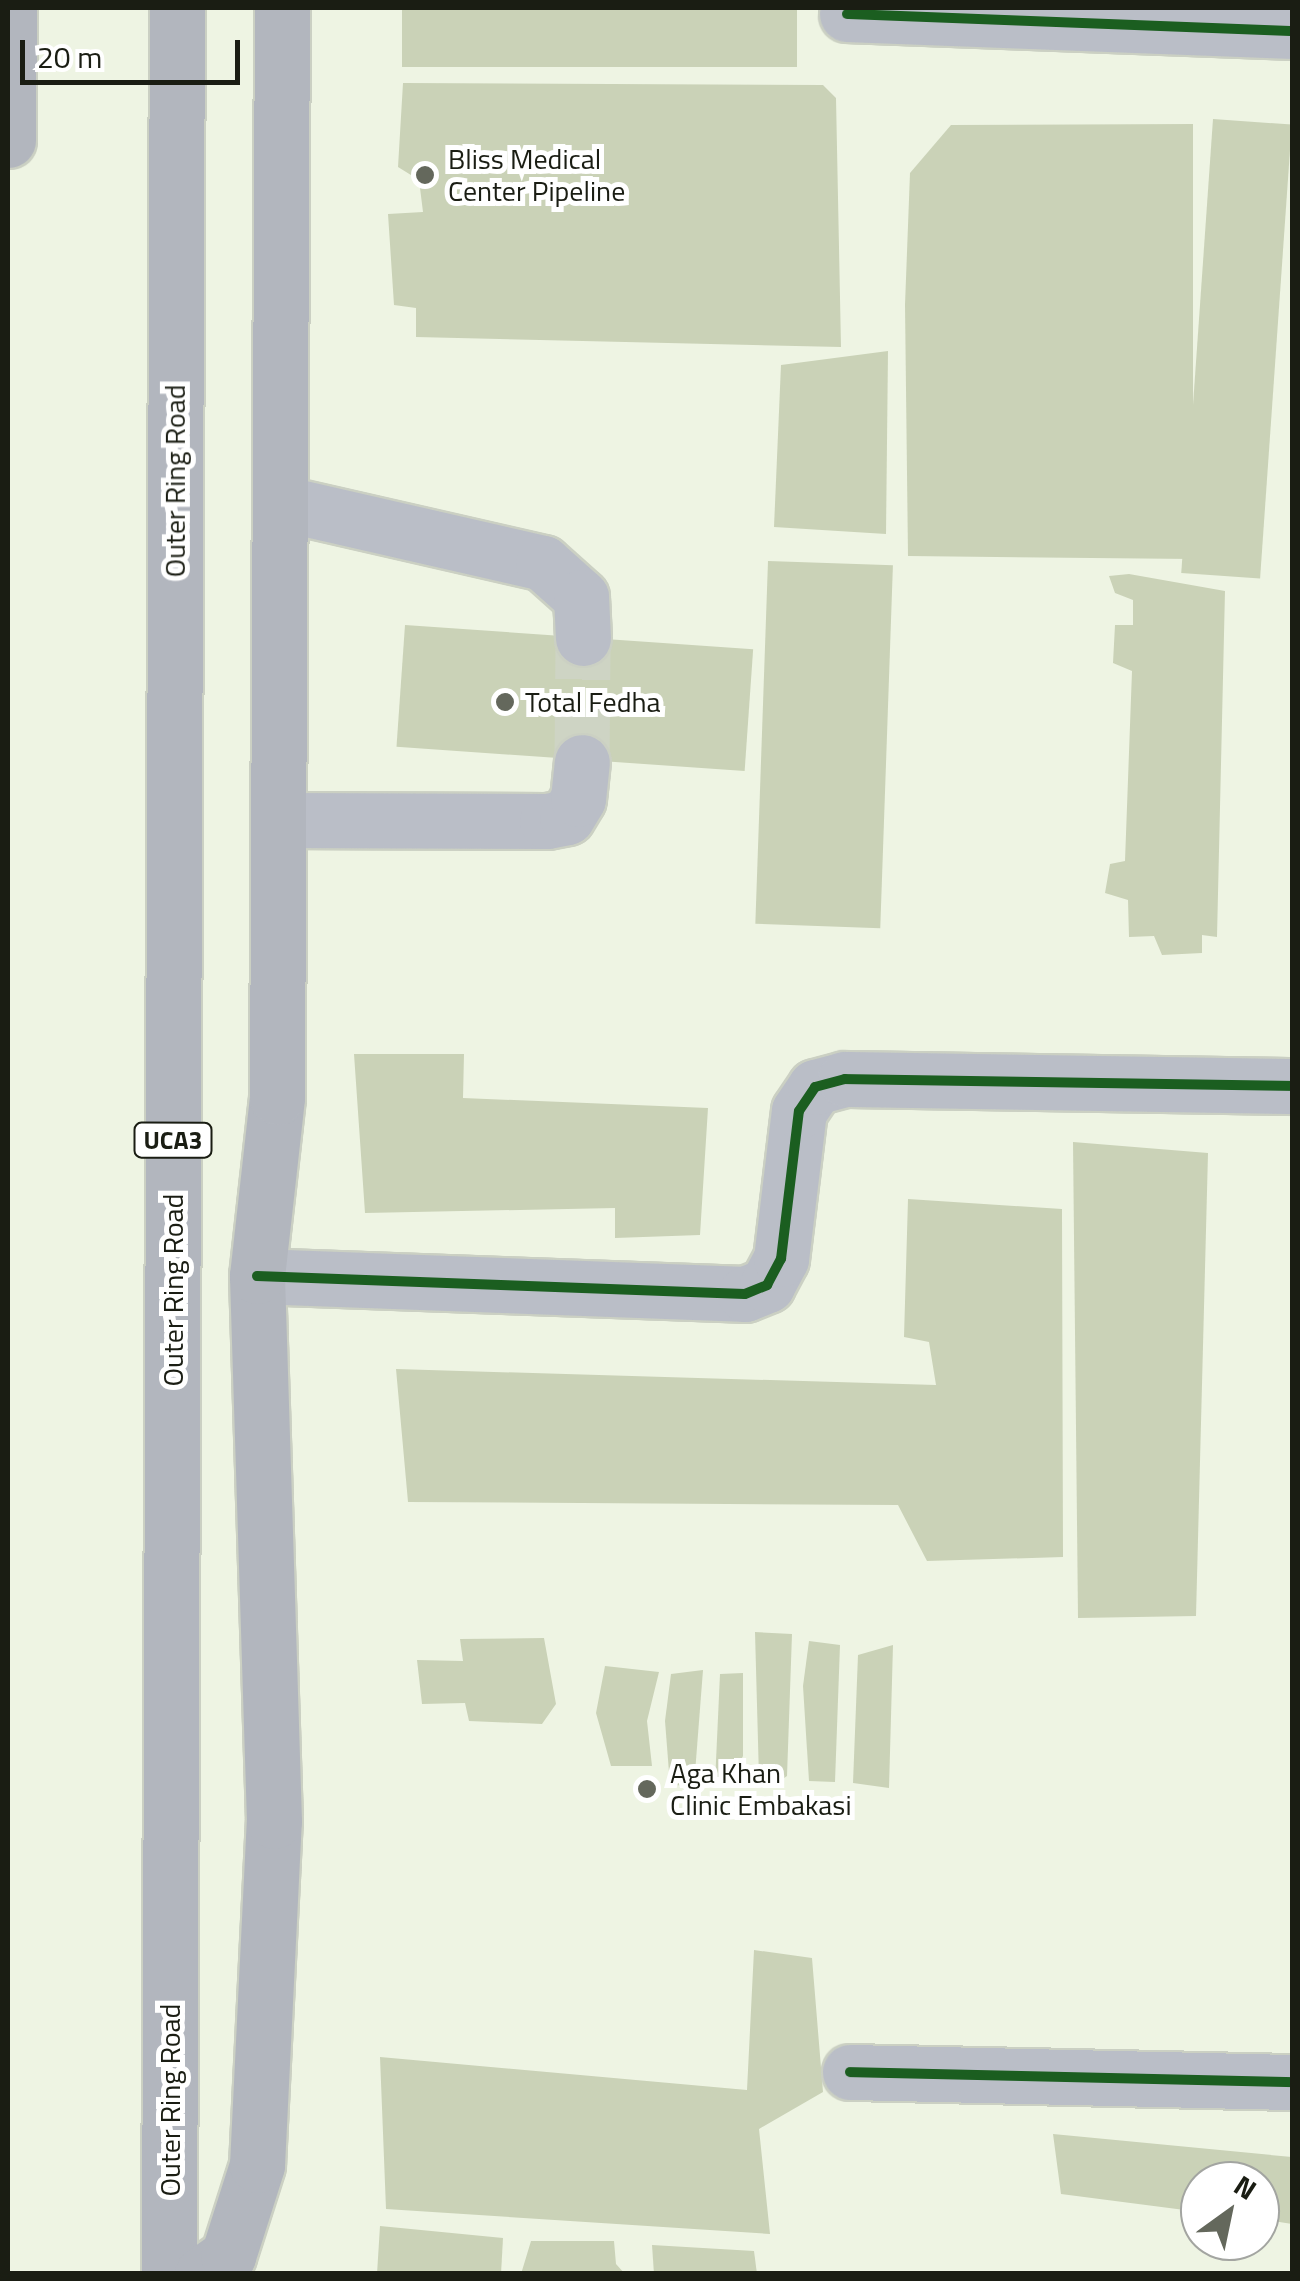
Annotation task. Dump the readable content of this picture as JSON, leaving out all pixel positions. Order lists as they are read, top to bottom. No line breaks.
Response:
{"streets":{"main road":["Outer Ring Road","UCA3"]},"places":["Bliss Medical Center Pipeline","Total Fedha","Aga Khan Clinic Embakasi"],"scale_bar":"20 m","north":"top right"}
